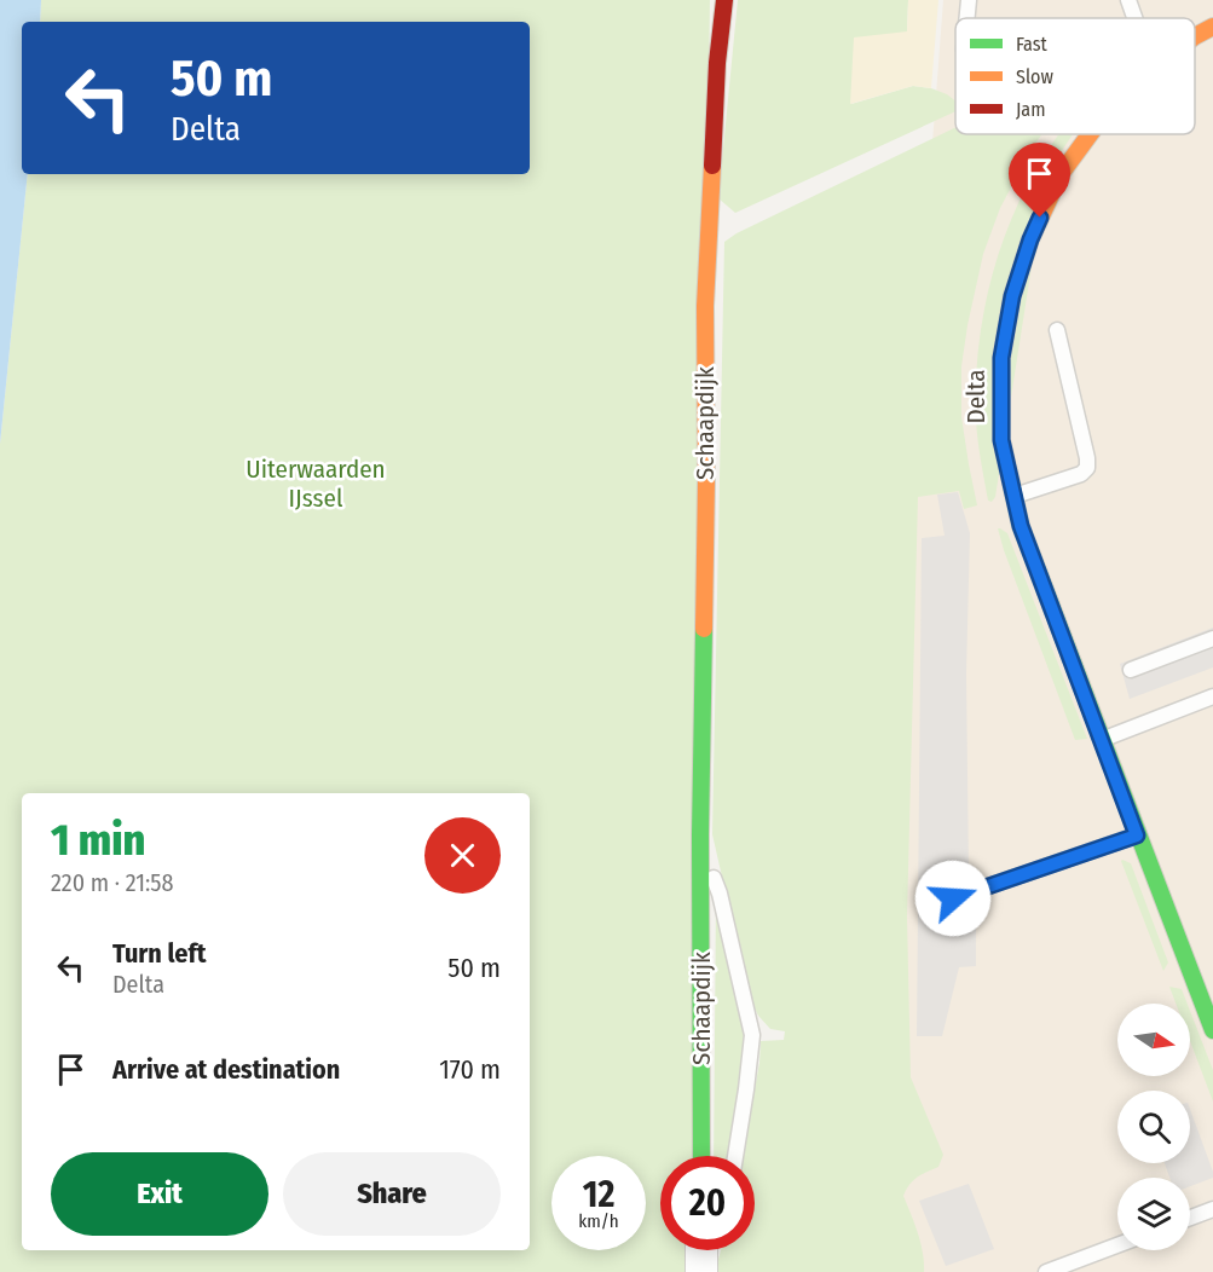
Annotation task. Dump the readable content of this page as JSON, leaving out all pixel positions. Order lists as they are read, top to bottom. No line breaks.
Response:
{"streets":{"street":["Delta","Schaapdijk"]},"parks":["Uiterwaarden IJssel"],"legend":["Fast","Slow","Jam"],"north":"right","page":{"turn":["50 m","Delta"],"heading":["1 min","220 m · 21:58"],"list":[{"name":"Turn left","note":"Delta","value":"50 m"},{"name":"Arrive at destination","value":"170 m"}],"buttons":["Exit","Share"],"speed":"12 km/h","limit":"20"}}
